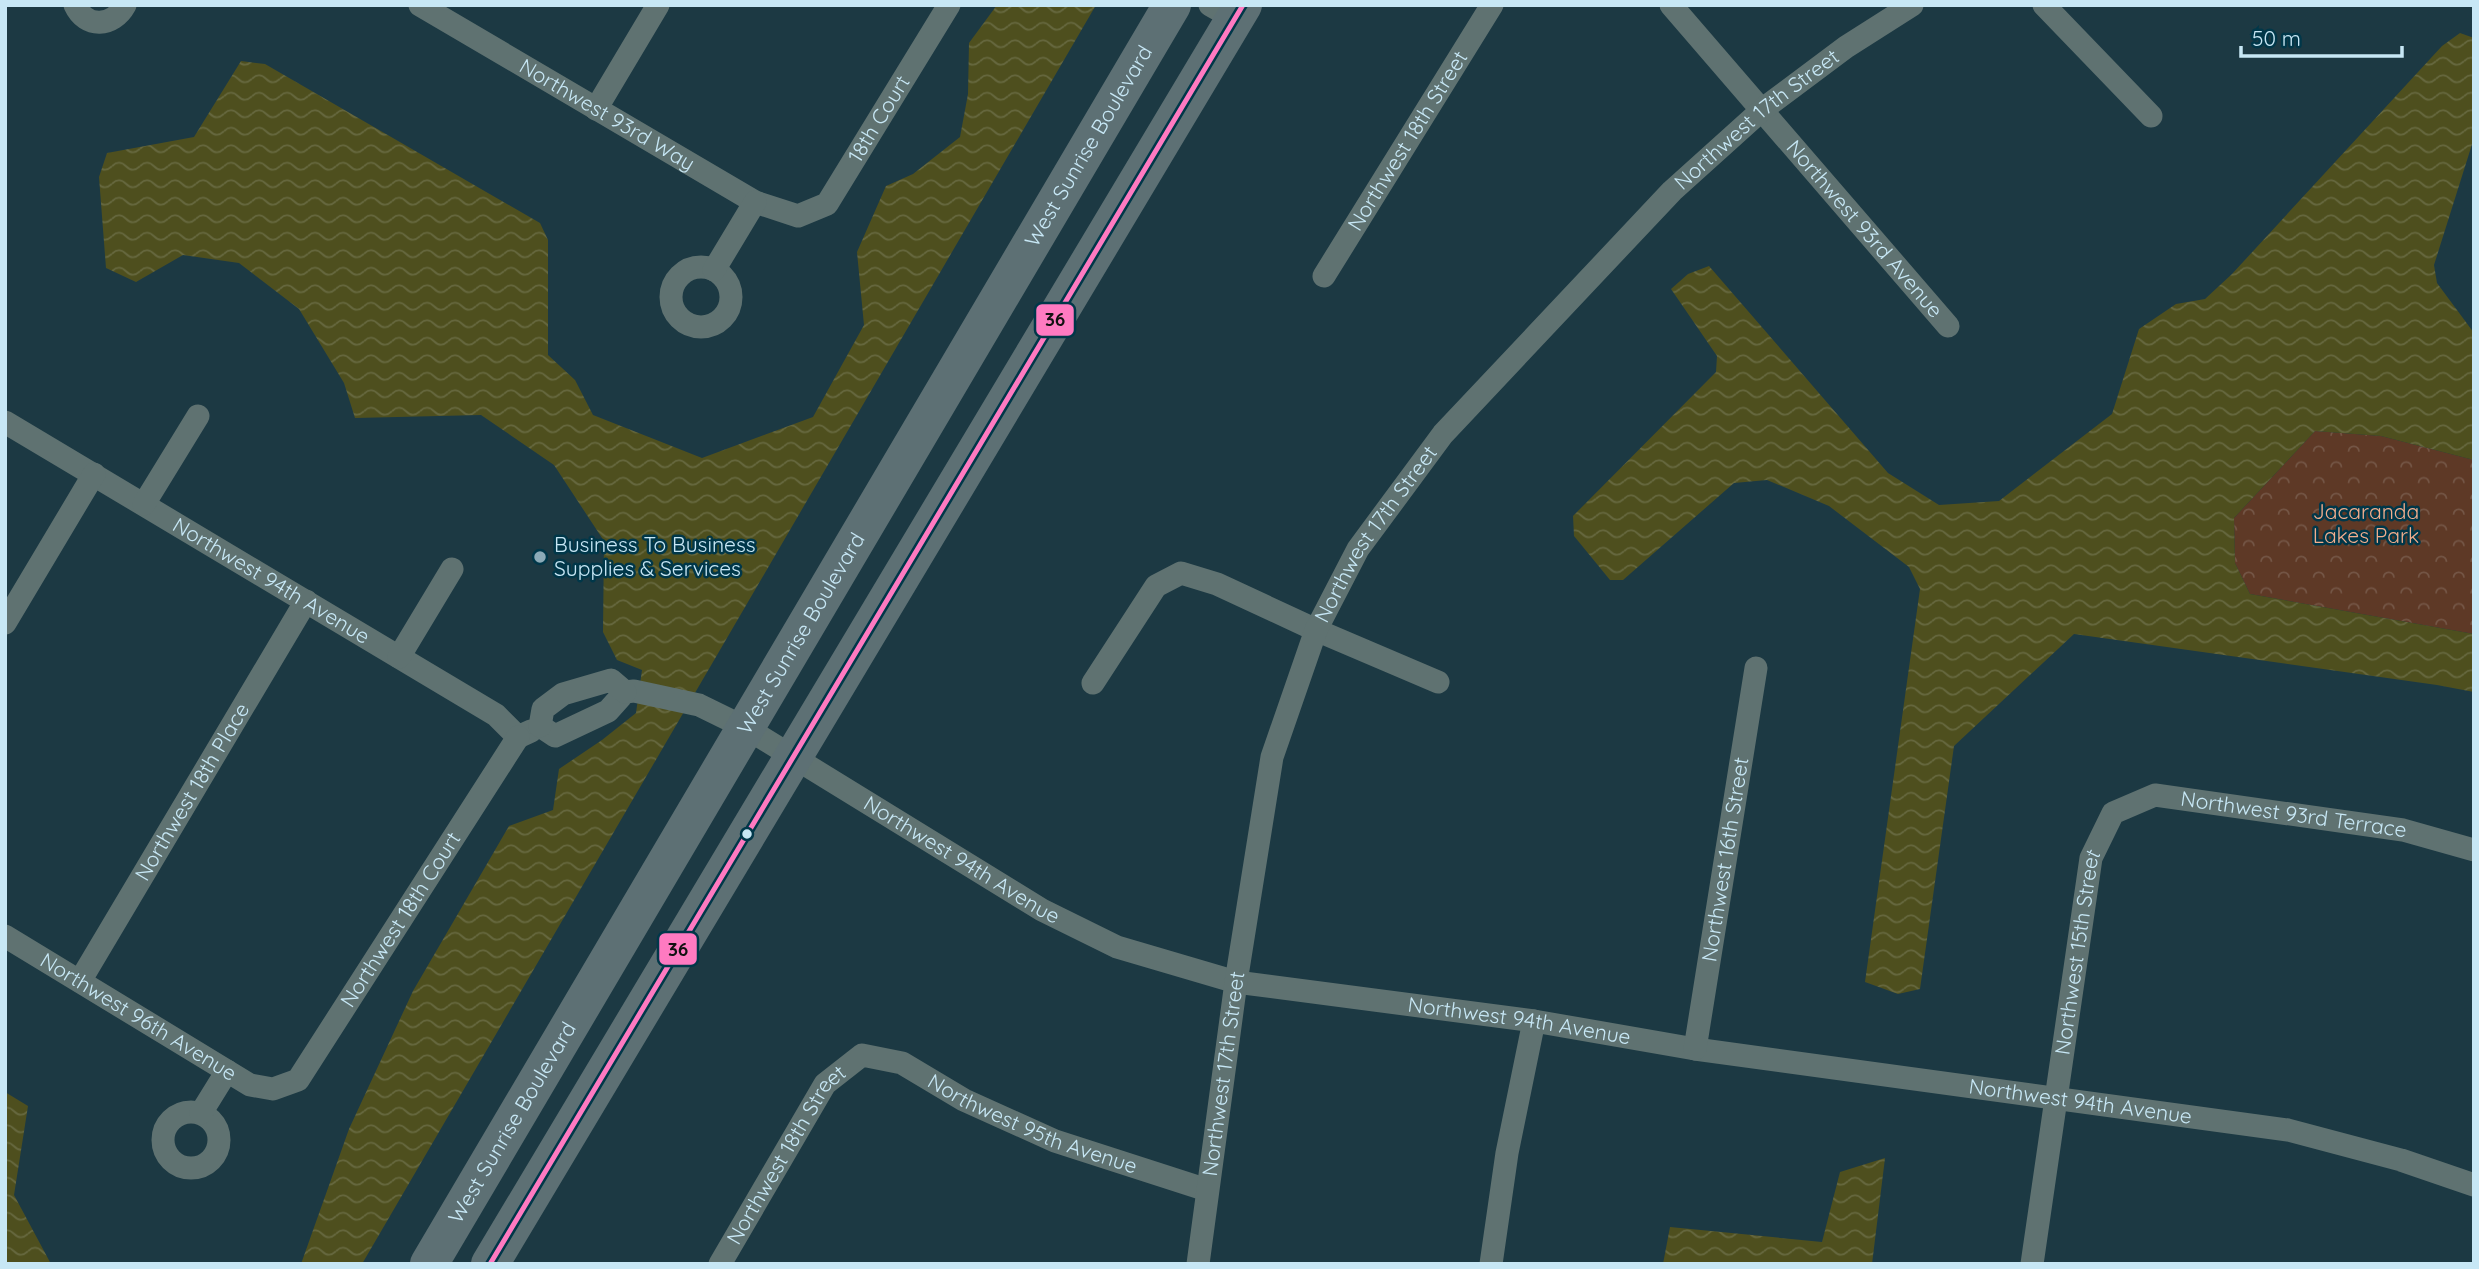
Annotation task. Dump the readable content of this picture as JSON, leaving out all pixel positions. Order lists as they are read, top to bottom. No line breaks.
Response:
{"streets":{"highway":["West Sunrise Boulevard"],"street":["Northwest 93rd Way","18th Court","Northwest 17th Street","Northwest 18th Street","Northwest 93rd Avenue","Northwest 94th Avenue","Northwest 18th Place","Northwest 93rd Terrace","Northwest 16th Street","Northwest 18th Court","Northwest 15th Street","Northwest 96th Avenue","Northwest 95th Avenue"]},"crossings":[["Northwest 93rd Way","18th Court"],["Northwest 17th Street","Northwest 93rd Avenue"],["Northwest 17th Street","Northwest 94th Avenue"],["Northwest 17th Street","Northwest 95th Avenue"],["Northwest 18th Street","Northwest 95th Avenue"],["West Sunrise Boulevard","Northwest 94th Avenue"],["Northwest 94th Avenue","Northwest 18th Place"],["Northwest 94th Avenue","Northwest 16th Street"],["Northwest 94th Avenue","Northwest 18th Court"],["Northwest 94th Avenue","Northwest 15th Street"],["Northwest 18th Place","Northwest 96th Avenue"],["Northwest 93rd Terrace","Northwest 15th Street"],["Northwest 18th Court","Northwest 96th Avenue"]],"parks":["Jacaranda Lakes Park"],"places":["Business To Business Supplies & Services"],"lines":["transit line 36"],"scale_bar":"50 m"}
